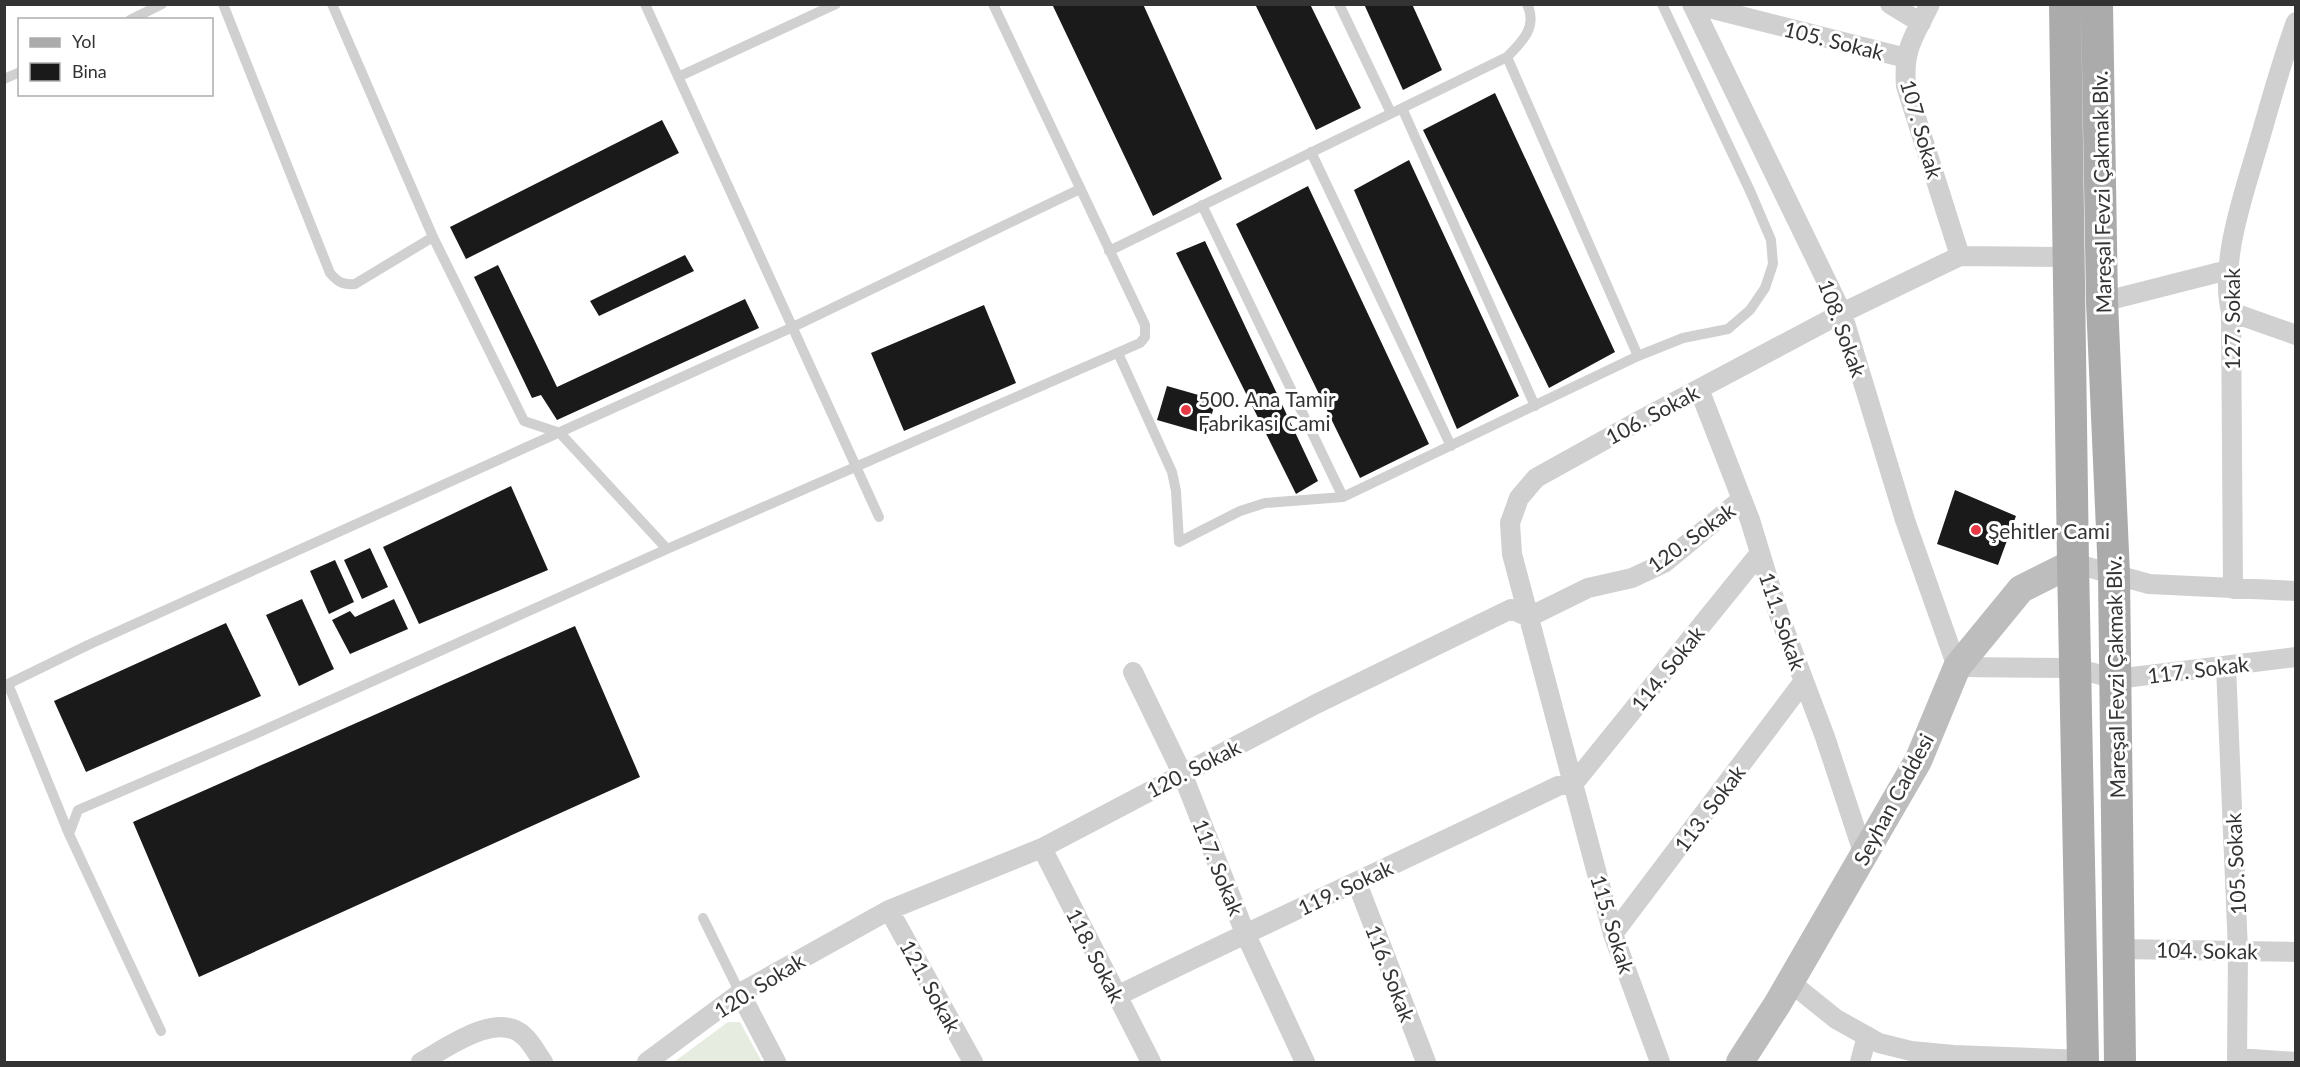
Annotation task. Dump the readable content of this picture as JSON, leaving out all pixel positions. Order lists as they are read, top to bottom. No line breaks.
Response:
{"streets":{"main road":["Mareşal Fevzi Çakmak Blv.","Seyhan Caddesi"],"street":["105. Sokak","107. Sokak","127. Sokak","108. Sokak","106. Sokak","120. Sokak","111. Sokak","114. Sokak","117. Sokak","113. Sokak","119. Sokak","115. Sokak","104. Sokak","118. Sokak","116. Sokak","121. Sokak"]},"crossings":[["105. Sokak","107. Sokak"],["105. Sokak","108. Sokak"],["105. Sokak","117. Sokak"],["105. Sokak","104. Sokak"],["107. Sokak","106. Sokak"],["Mareşal Fevzi Çakmak Blv.","106. Sokak"],["Mareşal Fevzi Çakmak Blv.","117. Sokak"],["Mareşal Fevzi Çakmak Blv.","Seyhan Caddesi"],["Mareşal Fevzi Çakmak Blv.","104. Sokak"],["108. Sokak","106. Sokak"],["108. Sokak","117. Sokak"],["108. Sokak","Seyhan Caddesi"],["106. Sokak","120. Sokak"],["106. Sokak","111. Sokak"],["106. Sokak","114. Sokak"],["106. Sokak","119. Sokak"],["106. Sokak","115. Sokak"],["120. Sokak","111. Sokak"],["120. Sokak","117. Sokak"],["120. Sokak","118. Sokak"],["120. Sokak","121. Sokak"],["111. Sokak","114. Sokak"],["111. Sokak","Seyhan Caddesi"],["111. Sokak","113. Sokak"],["114. Sokak","119. Sokak"],["114. Sokak","115. Sokak"],["117. Sokak","Seyhan Caddesi"],["117. Sokak","119. Sokak"],["113. Sokak","115. Sokak"],["119. Sokak","115. Sokak"],["119. Sokak","118. Sokak"],["119. Sokak","116. Sokak"]],"places":["500. Ana Tamir Fabrikasi Cami","Şehitler Cami"],"legend":["Yol","Bina"]}
